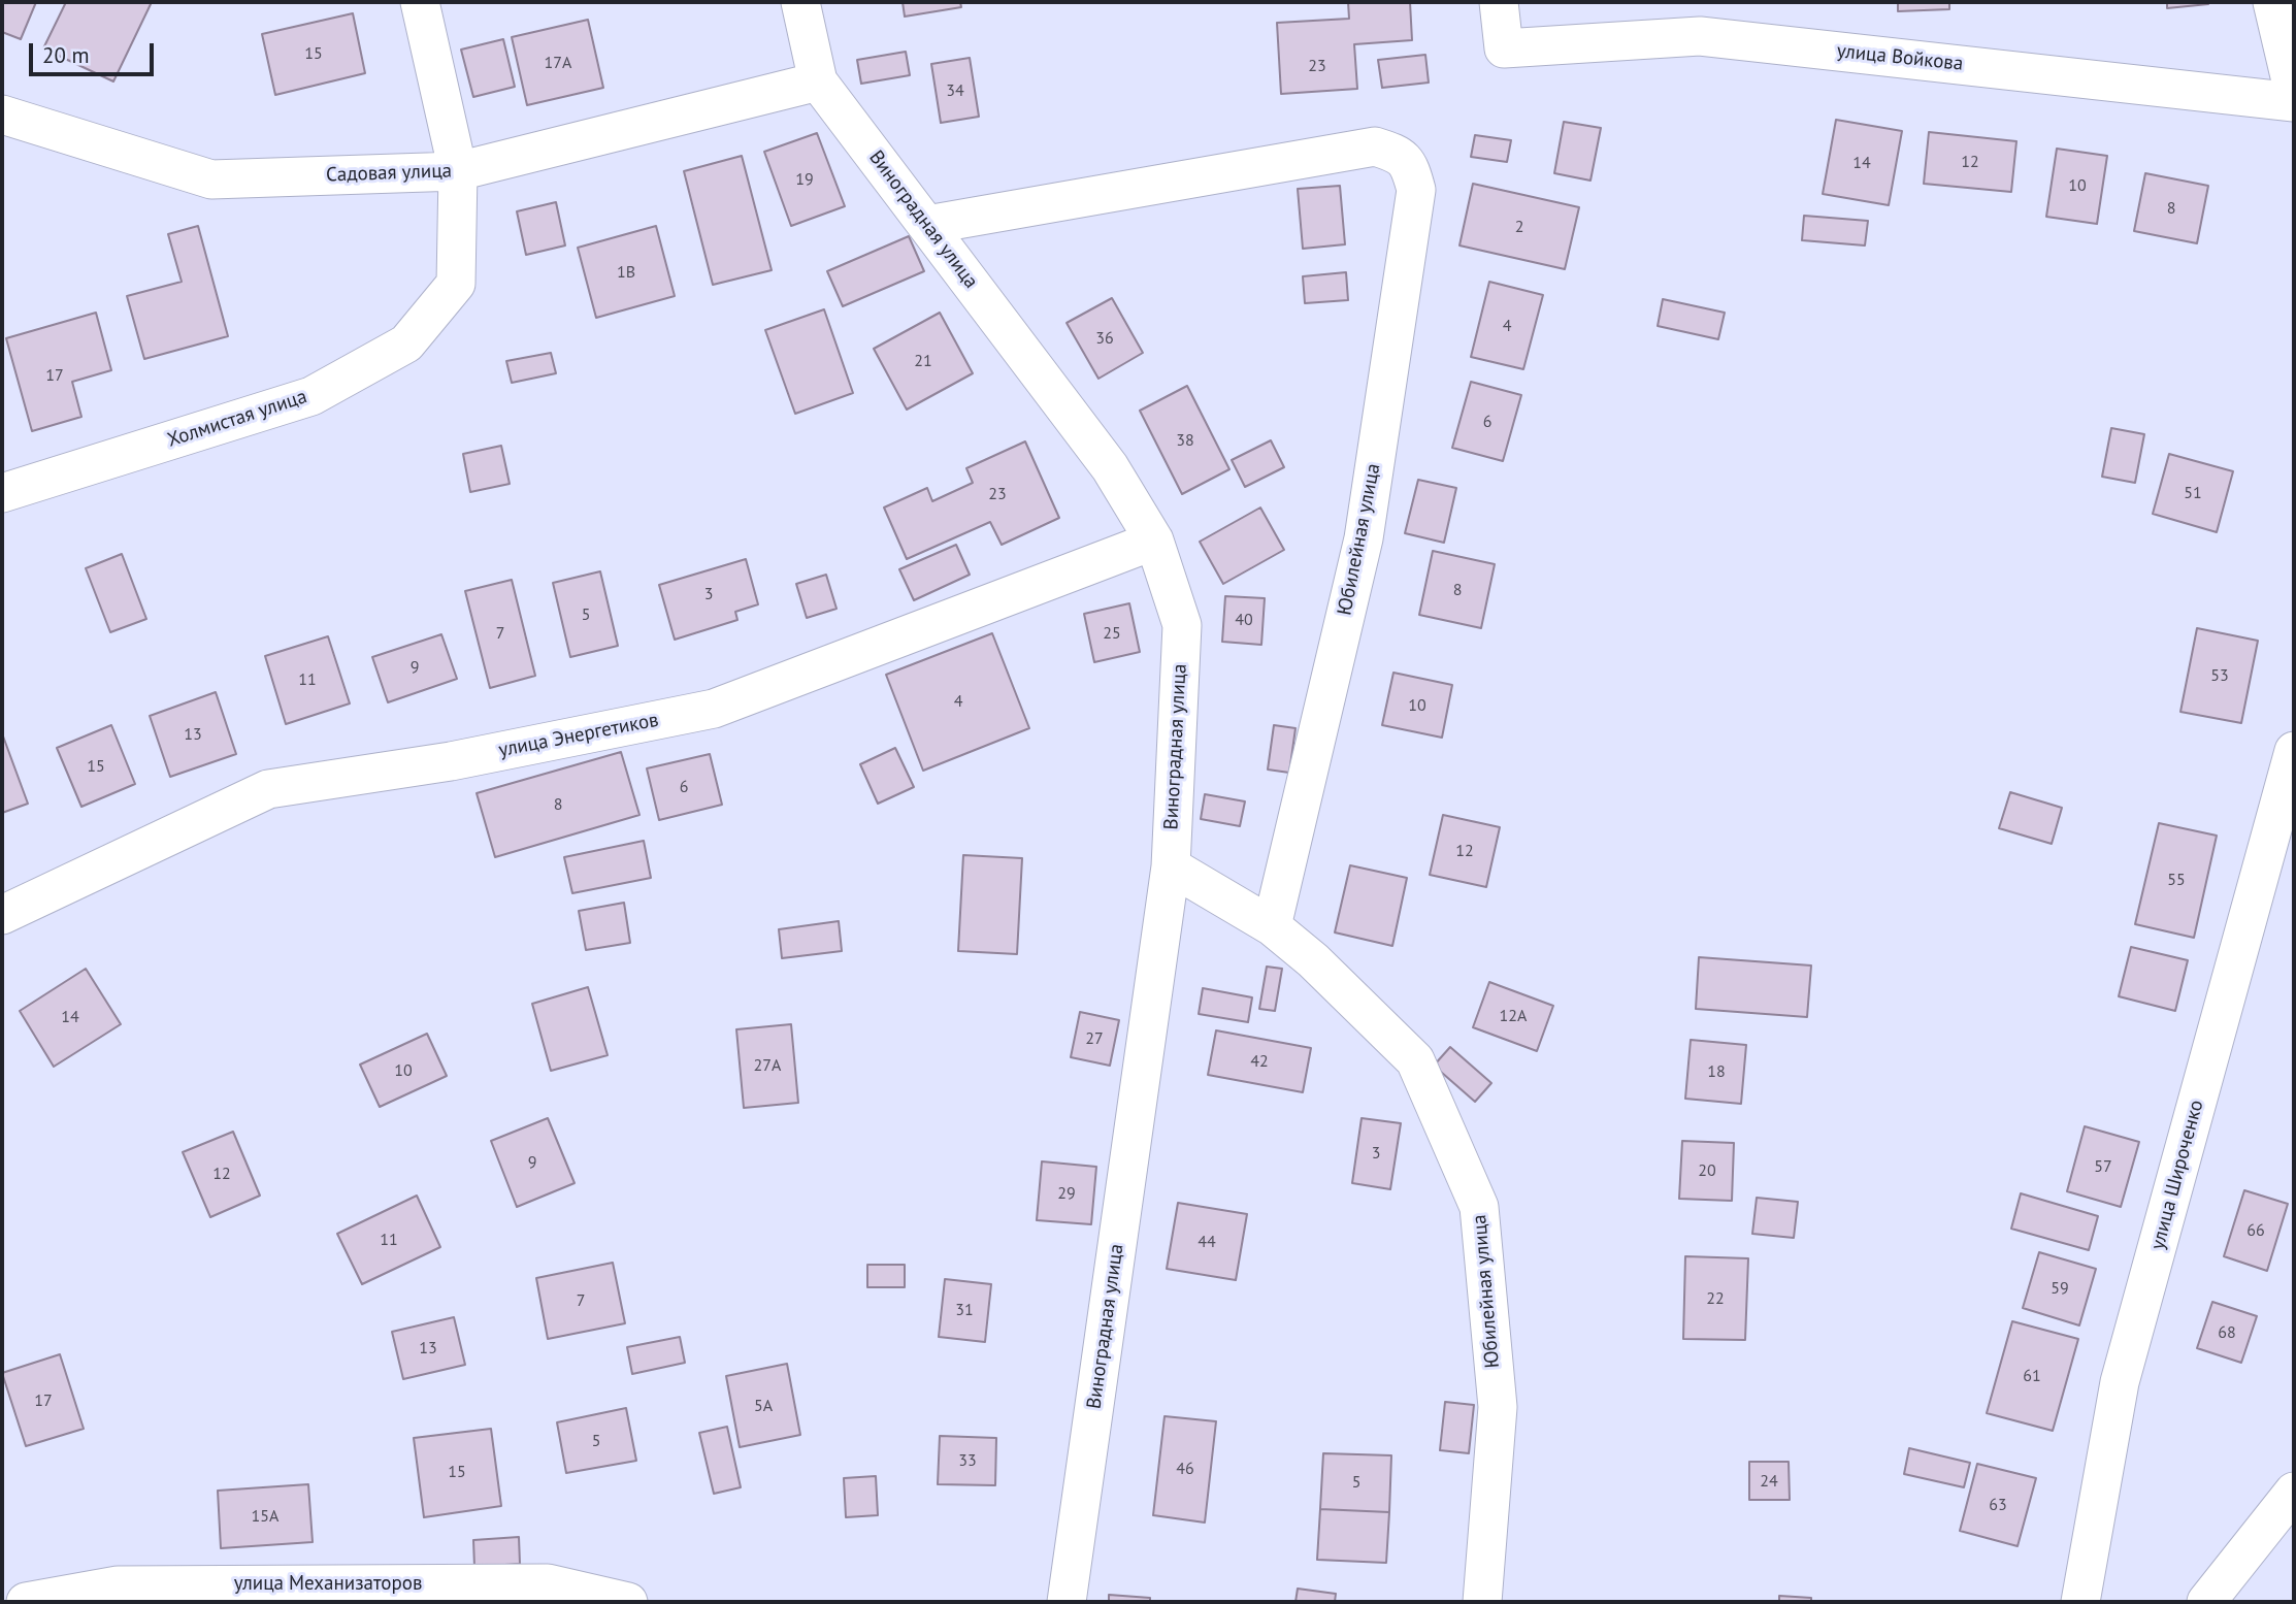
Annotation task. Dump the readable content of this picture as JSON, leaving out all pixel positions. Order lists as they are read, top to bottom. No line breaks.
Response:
{"streets":{"street":["улица Войкова","Садовая улица","Виноградная улица","Холмистая улица","Юбилейная улица","улица Энергетиков","улица Широченко","улица Механизаторов"]},"crossings":[["Садовая улица","Виноградная улица"],["Садовая улица","Холмистая улица"],["Виноградная улица","Юбилейная улица"],["Виноградная улица","улица Энергетиков"]],"house_numbers":["15","17А","23","34","12","14","19","10","8","2","1В","4","36","21","17","6","38","51","23","8","3","5","40","7","25","9","53","11","4","10","13","15","6","8","12","55","12А","14","27","42","27А","10","18","3","9","57","20","12","29","66","11","44","59","22","7","31","68","13","61","17","5А","5","33","46","15","24","5","63","15А"],"scale_bar":"20 m"}
